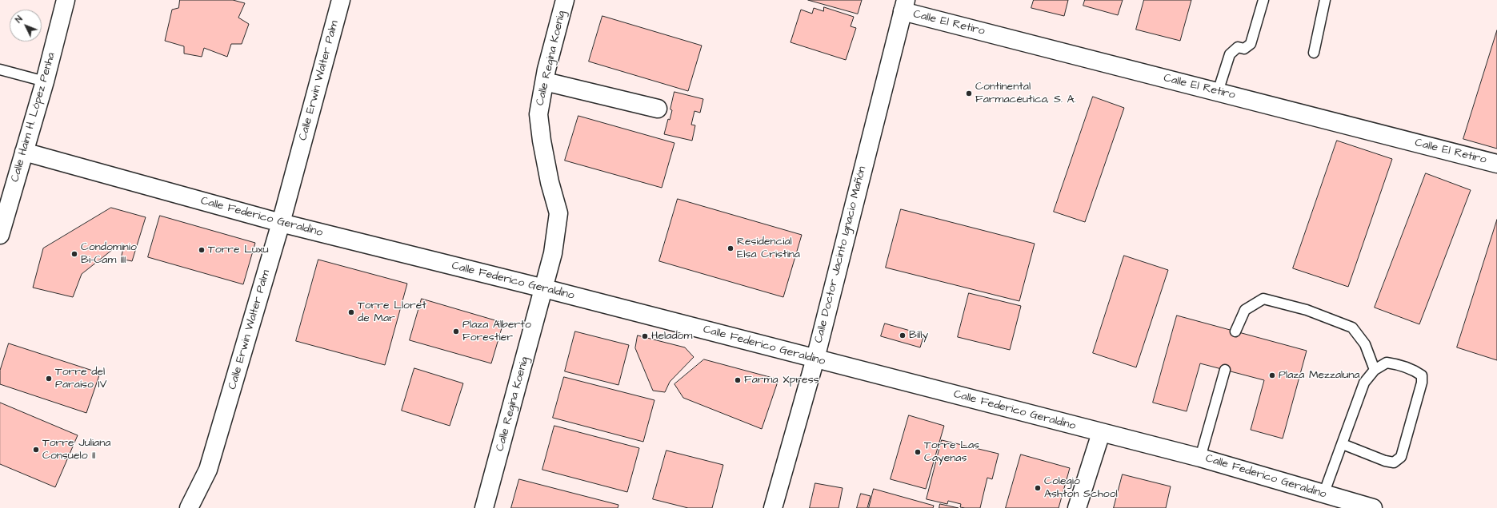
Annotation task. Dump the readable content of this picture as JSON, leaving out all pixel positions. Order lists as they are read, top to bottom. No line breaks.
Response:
{"streets":{"street":["Calle El Retiro","Calle Regina Koenig","Calle Erwin Walter Palm","Calle Haim H. López Penha","Calle Federico Geraldino","Calle Doctor Jacinto Ignacio Mañón"]},"crossings":[["Calle El Retiro","Calle Doctor Jacinto Ignacio Mañón"],["Calle Regina Koenig","Calle Federico Geraldino"],["Calle Erwin Walter Palm","Calle Federico Geraldino"],["Calle Haim H. López Penha","Calle Federico Geraldino"],["Calle Federico Geraldino","Calle Doctor Jacinto Ignacio Mañón"]],"places":["Continental Farmacéutica, S. A.","Residencial Elsa Cristina","Torre Luxu","Condominio Bi-Cam III","Torre Lloret de Mar","Plaza Alberto Forestier","Billy","Heladom","Plaza Mezzaluna","Torre del Paraíso IV","Farma Xpress","Torre Juliana Consuelo II","Torre Las Cayenas","Colegio Ashton School"],"north":"top left"}
